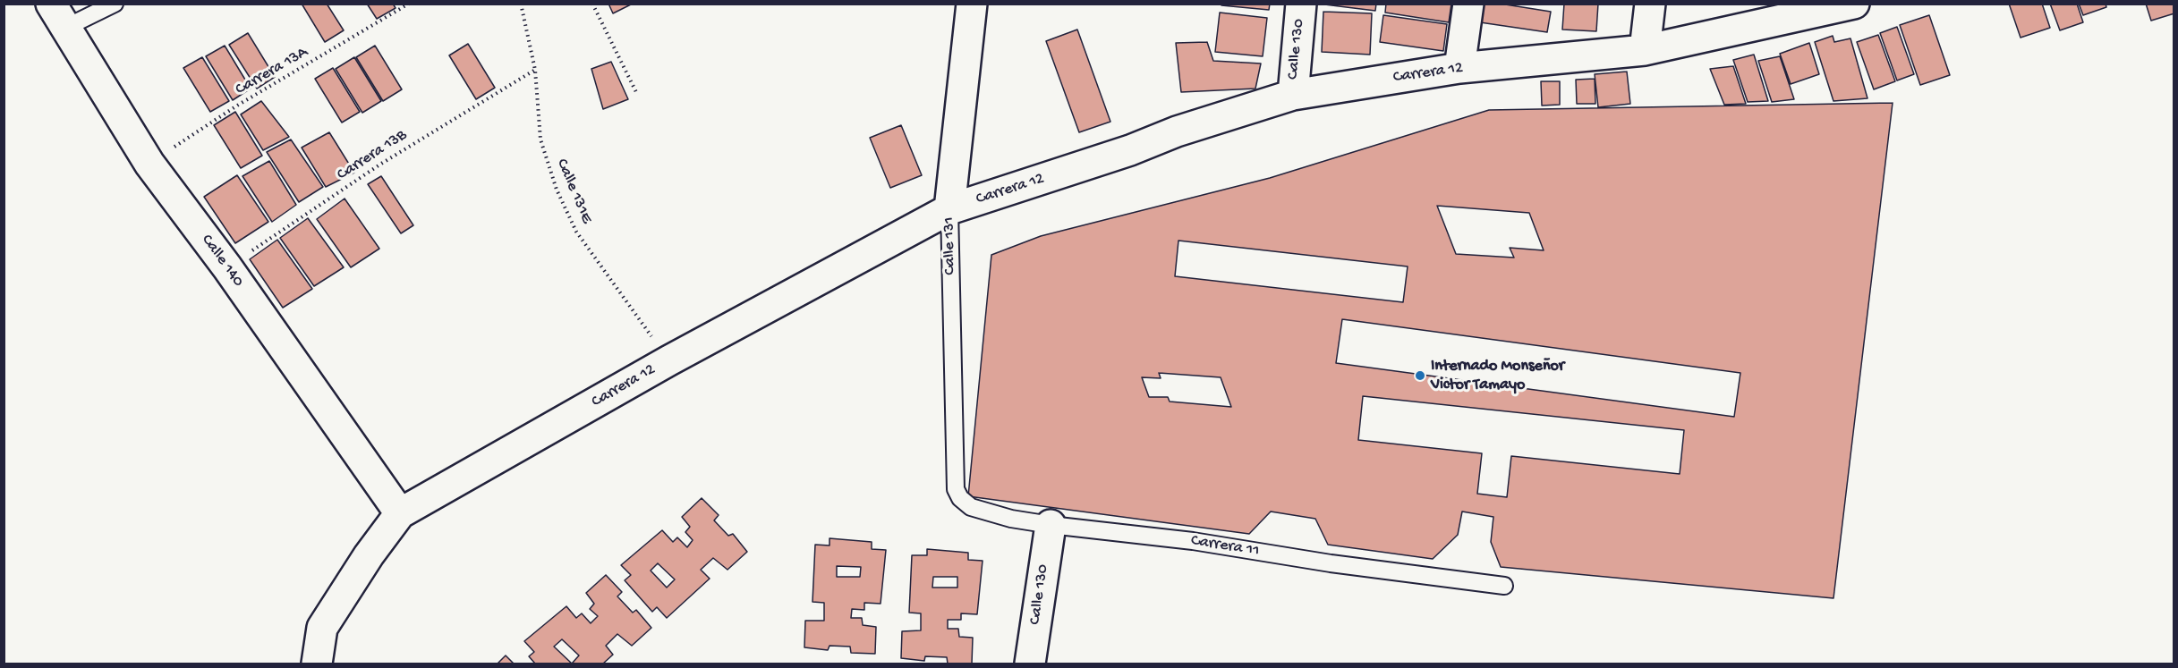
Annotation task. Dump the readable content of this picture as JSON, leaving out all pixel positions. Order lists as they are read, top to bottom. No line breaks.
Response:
{"streets":{"street":["Calle 130","Carrera 12","Calle 131","Calle 140"],"lane":["Carrera 11"],"path":["Carrera 13A","Carrera 13B","Calle 131E"]},"crossings":[["Calle 130","Carrera 12"],["Calle 130","Carrera 11"],["Carrera 13A","Calle 140"],["Carrera 12","Calle 131E"],["Carrera 12","Calle 131"],["Carrera 12","Calle 140"],["Carrera 13B","Calle 131E"],["Carrera 13B","Calle 140"],["Calle 131","Carrera 11"]],"places":["Internado Monseñor Victor Tamayo"]}
